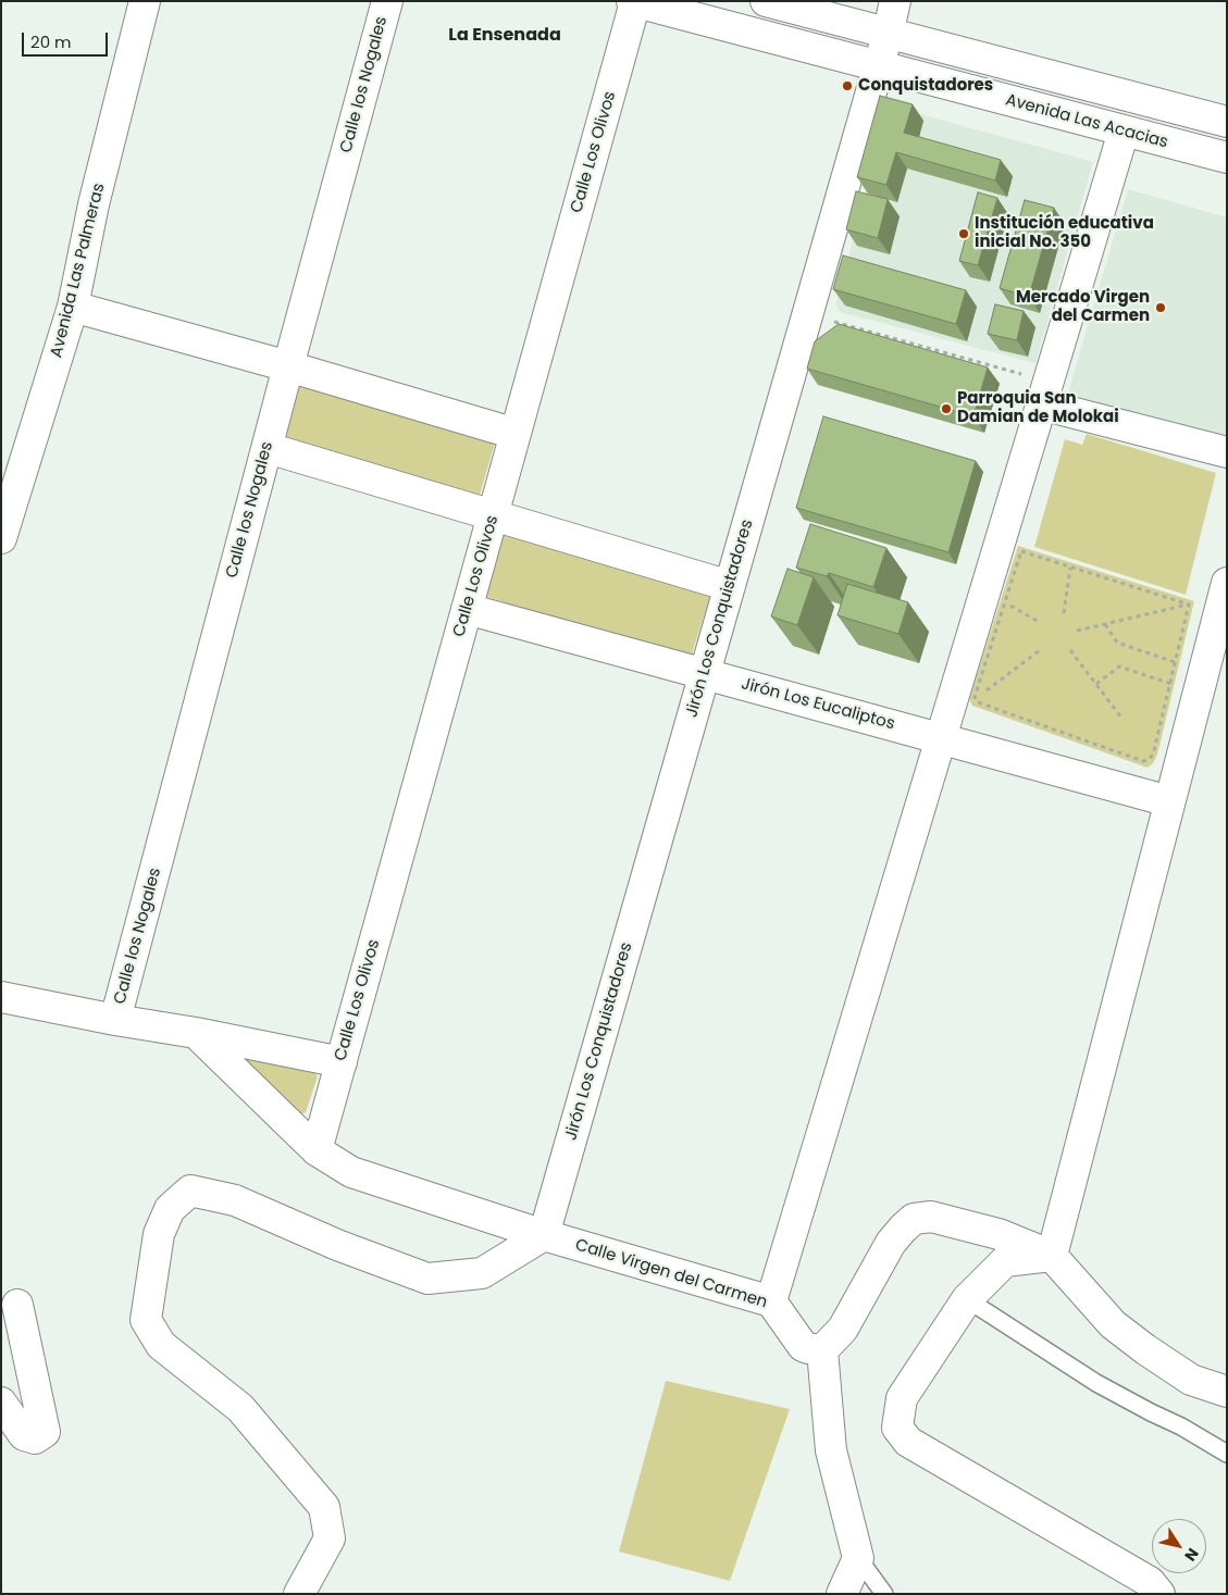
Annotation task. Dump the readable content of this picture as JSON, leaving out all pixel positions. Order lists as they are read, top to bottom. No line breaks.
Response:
{"streets":{"street":["Calle los Nogales","Avenida Las Acacias","Calle Los Olivos","Avenida Las Palmeras","Jirón Los Conquistadores","Jirón Los Eucaliptos","Calle Virgen del Carmen"]},"crossings":[["Avenida Las Acacias","Calle Los Olivos"],["Avenida Las Acacias","Jirón Los Conquistadores"],["Calle Los Olivos","Jirón Los Eucaliptos"],["Calle Los Olivos","Calle Virgen del Carmen"],["Jirón Los Conquistadores","Jirón Los Eucaliptos"],["Jirón Los Conquistadores","Calle Virgen del Carmen"]],"districts":["La Ensenada"],"places":["Conquistadores","Institución educativa inicial No. 350","Mercado Virgen del Carmen","Parroquia San Damian de Molokai"],"scale_bar":"20 m","north":"bottom right"}
